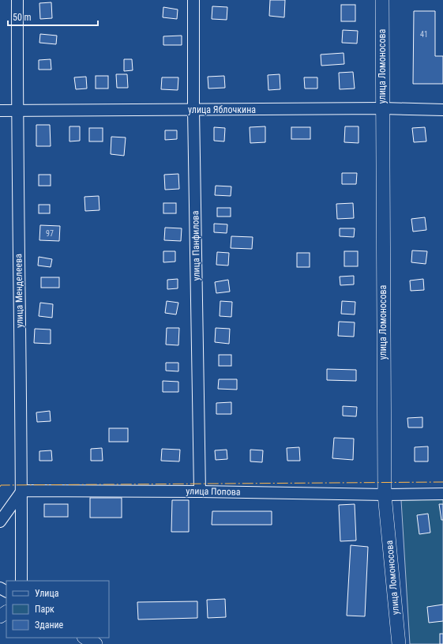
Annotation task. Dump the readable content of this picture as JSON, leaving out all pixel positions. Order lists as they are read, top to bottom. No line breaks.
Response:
{"streets":{"street":["улица Ломоносова","улица Яблочкина","улица Панфилова","улица Менделеева","улица Попова"]},"crossings":[["улица Ломоносова","улица Яблочкина"],["улица Ломоносова","улица Попова"],["улица Яблочкина","улица Панфилова"],["улица Яблочкина","улица Менделеева"],["улица Панфилова","улица Попова"],["улица Менделеева","улица Попова"]],"house_numbers":["41","97"],"legend":["Улица","Парк","Здание"],"scale_bar":"50 m"}
